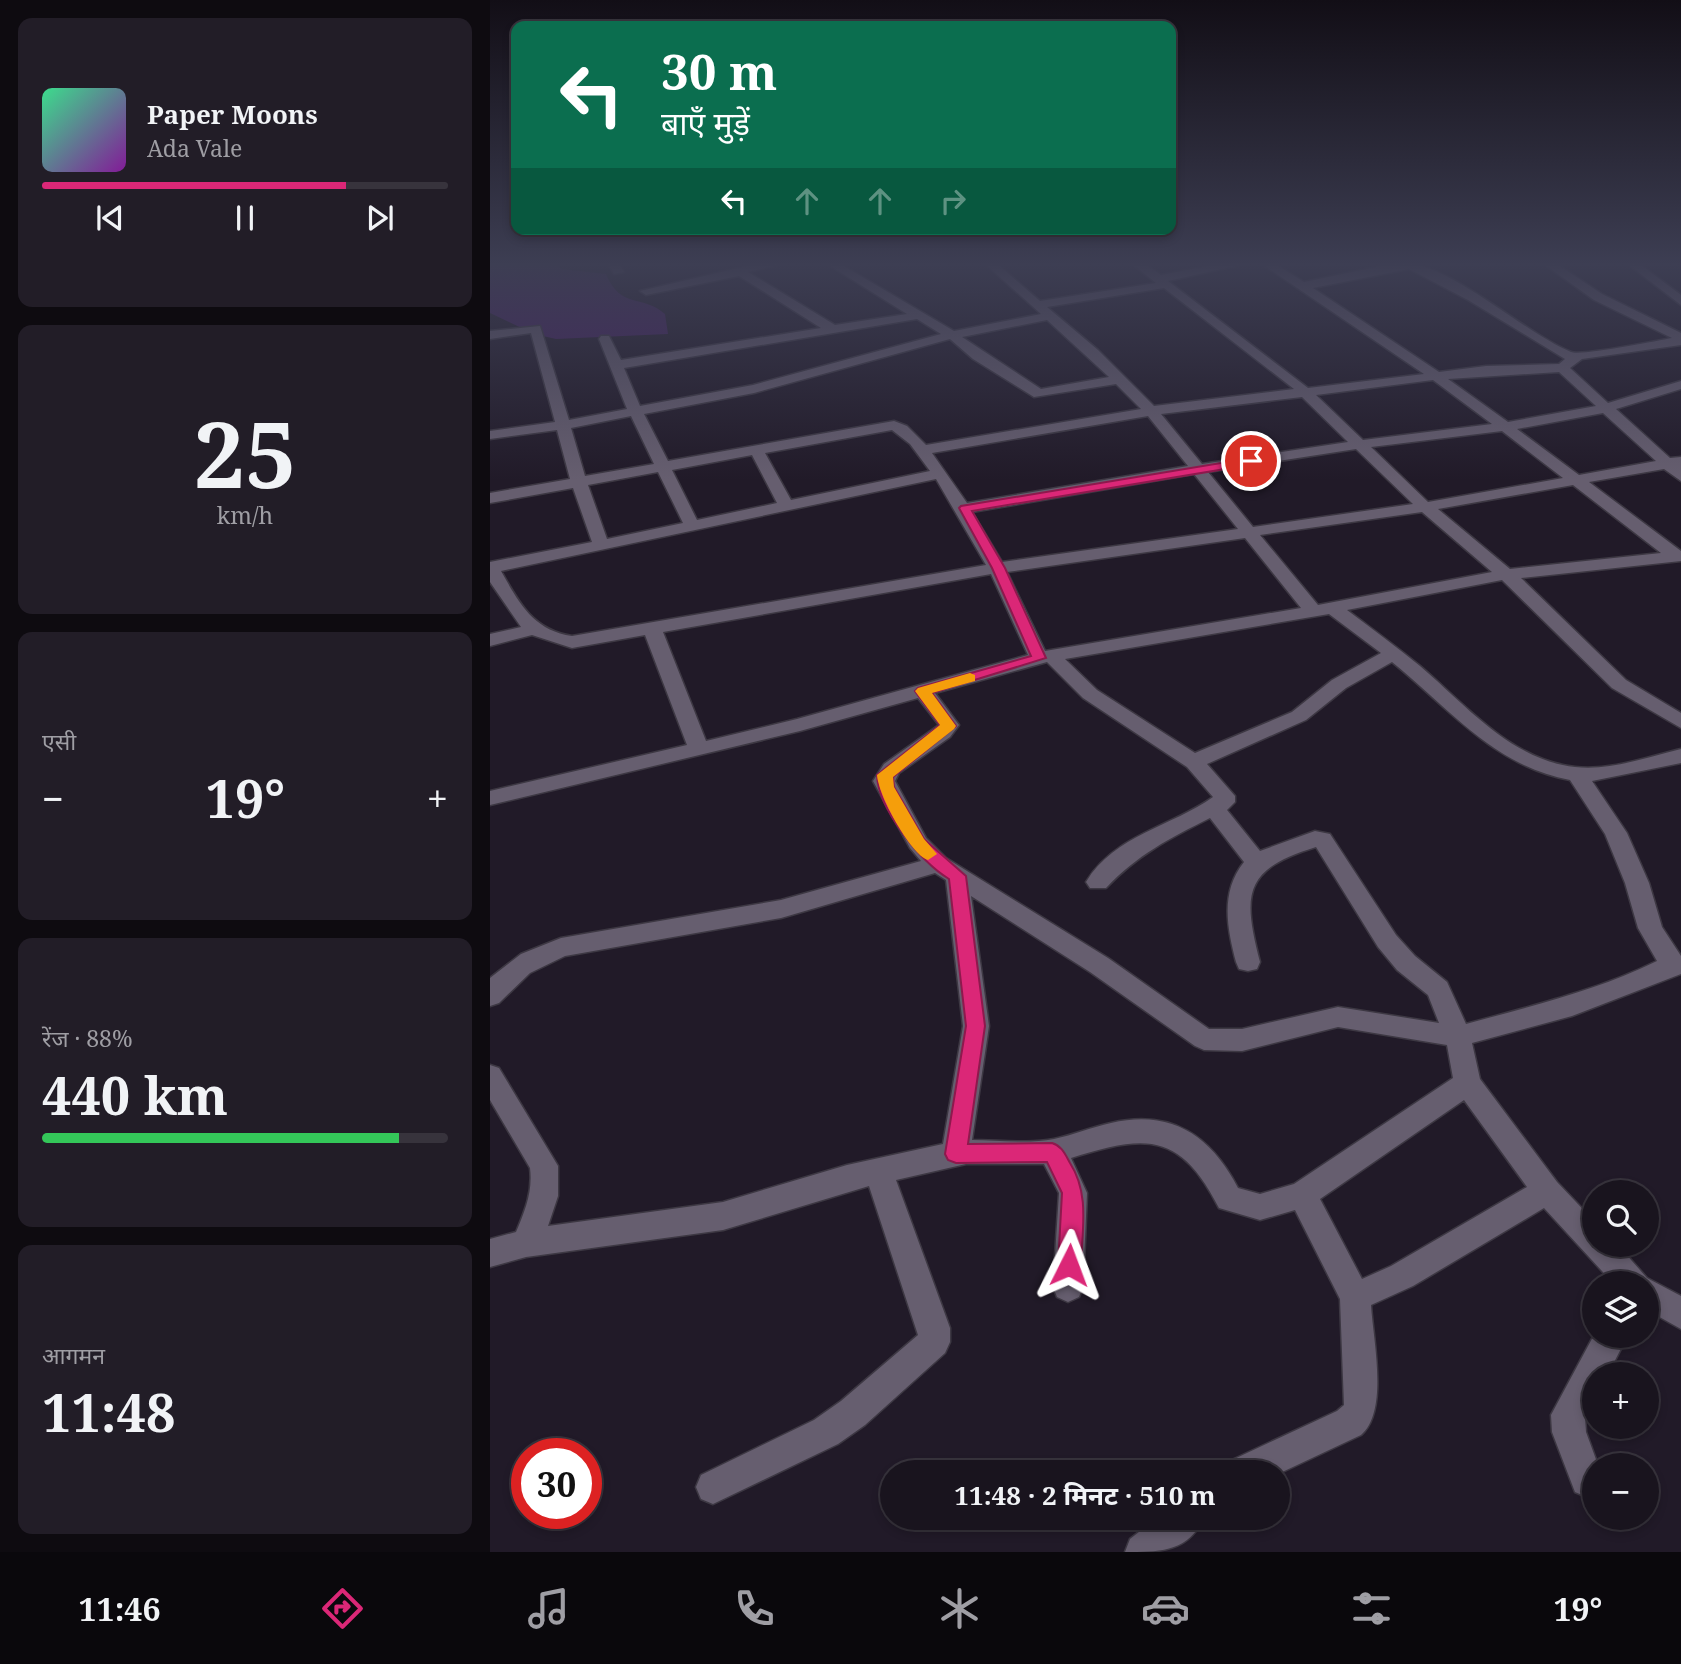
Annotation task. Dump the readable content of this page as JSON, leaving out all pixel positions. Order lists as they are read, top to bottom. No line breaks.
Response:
{"page":{"turn":["30 m","बाएँ मुड़ें"],"song":["Paper Moons","Ada Vale"],"tile":[["25","km/h"],"एसी",["रेंज · 88%","440 km"],["आगमन","11:48"]],"heat":["−","19°","+"],"map_buttons":["+","−"],"limit":"30","trip":"11:48 · 2 मिनट · 510 m","tabs":["11:46","19°"]}}
